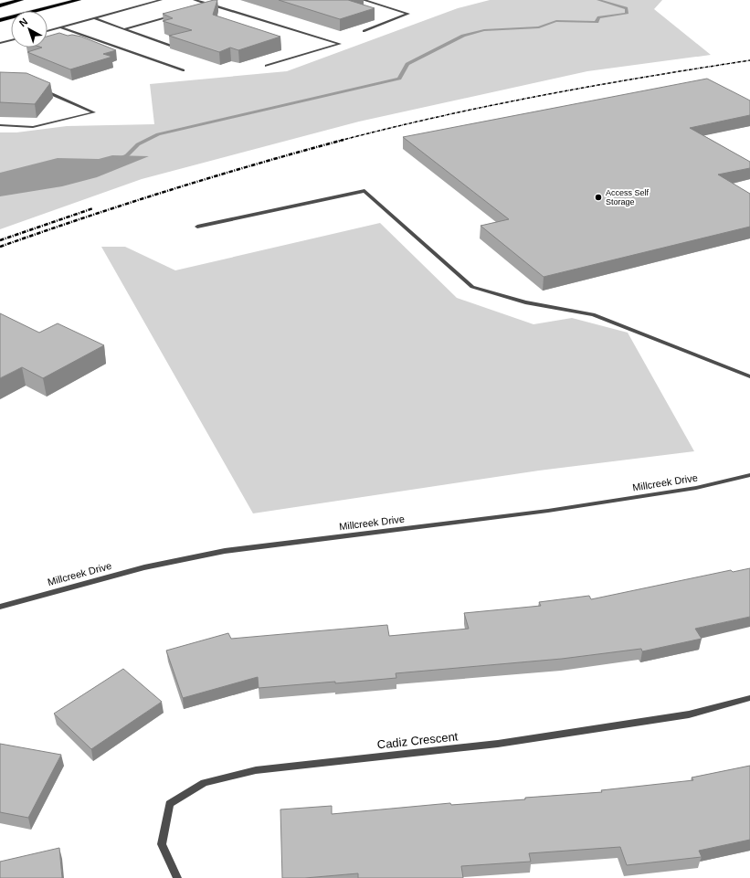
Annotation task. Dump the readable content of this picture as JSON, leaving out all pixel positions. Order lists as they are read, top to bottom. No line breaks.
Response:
{"streets":{"street":["Millcreek Drive","Cadiz Crescent"]},"places":["Access Self Storage"],"north":"top left"}
